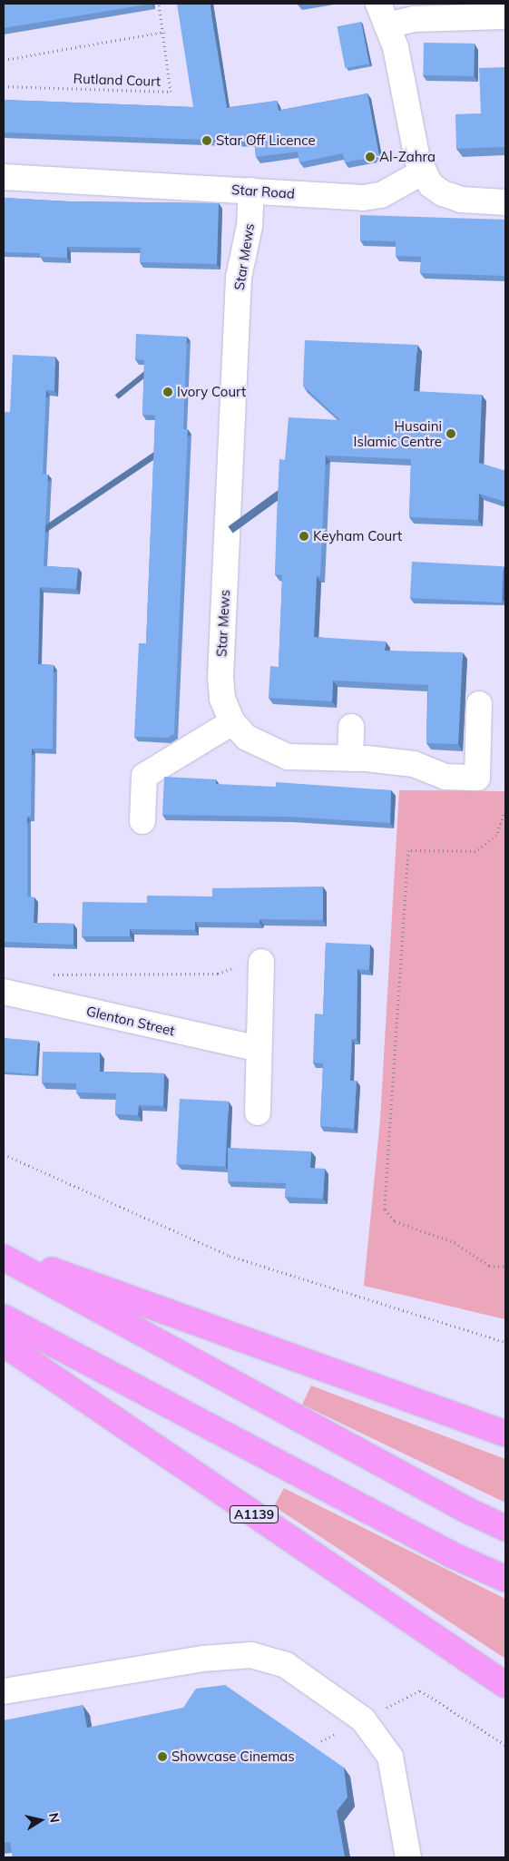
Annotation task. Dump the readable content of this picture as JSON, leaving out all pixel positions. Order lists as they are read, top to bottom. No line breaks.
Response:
{"streets":{"highway":["A1139"],"street":["Star Road","Star Mews","Glenton Street"],"path":["Rutland Court"]},"crossings":[["Star Road","Star Mews"]],"places":["Star Off Licence","Al-Zahra","Ivory Court","Husaini Islamic Centre","Keyham Court","Showcase Cinemas"],"north":"right"}
